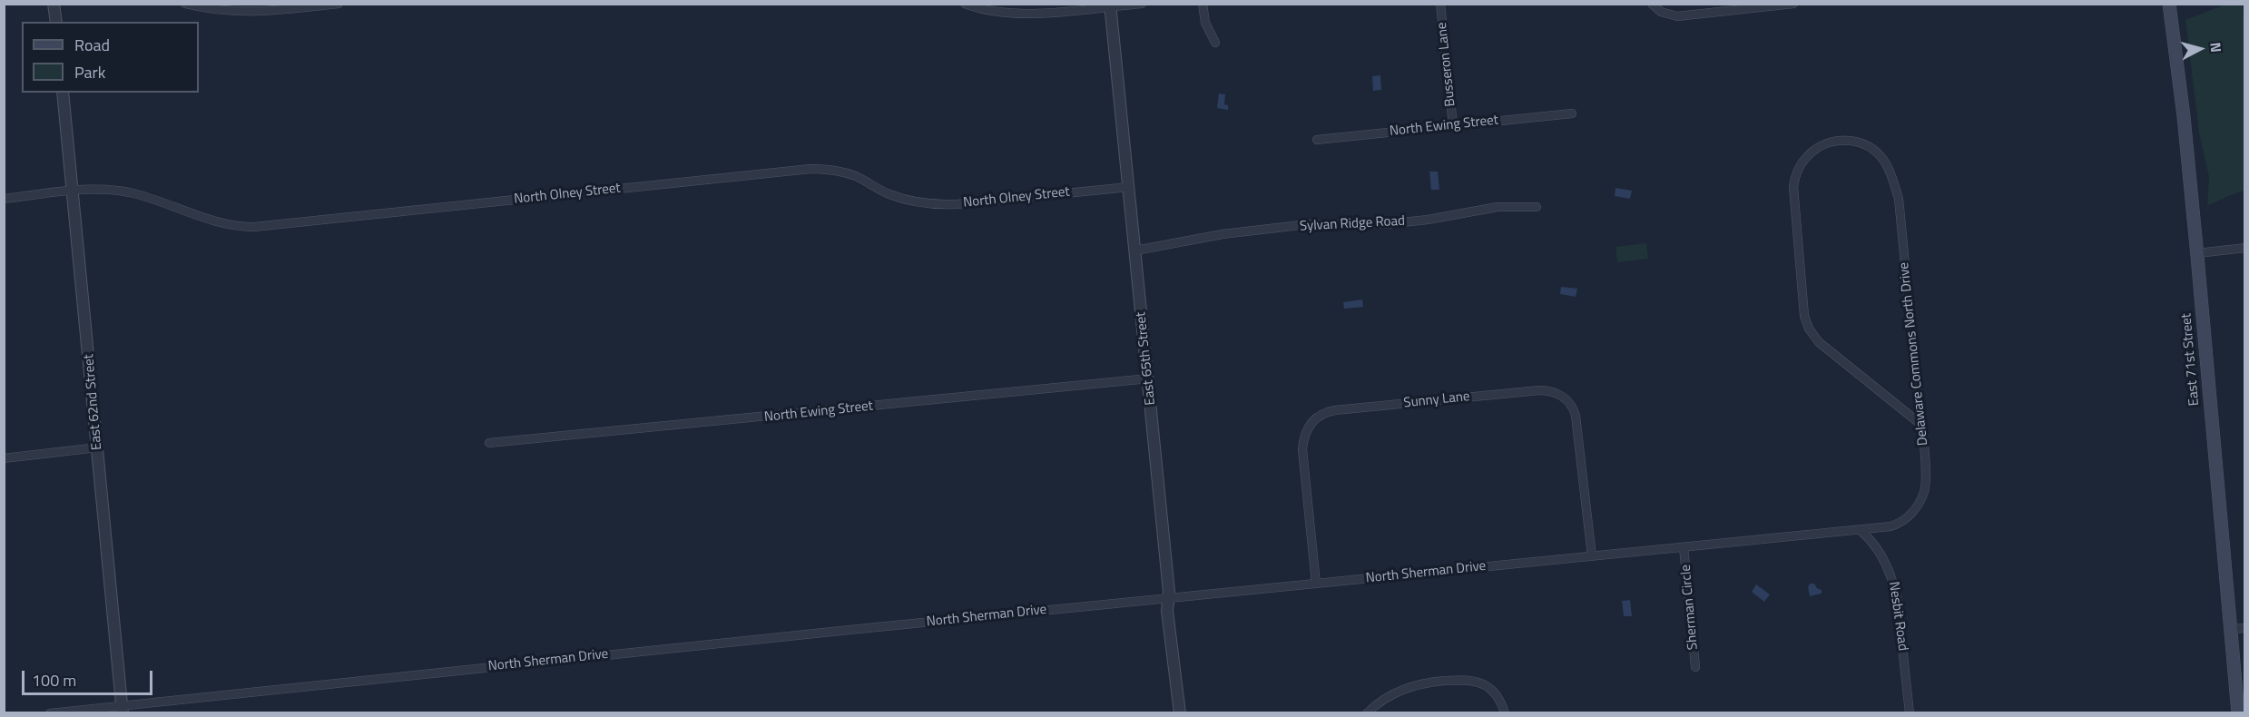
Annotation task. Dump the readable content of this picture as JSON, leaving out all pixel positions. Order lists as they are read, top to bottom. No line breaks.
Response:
{"streets":{"main road":["East 71st Street"],"street":["Busseron Lane","North Ewing Street","North Olney Street","Sylvan Ridge Road","Delaware Commons North Drive","East 65th Street","Sunny Lane","East 62nd Street","North Sherman Drive","Sherman Circle","Nesbit Road"]},"crossings":[["Busseron Lane","North Ewing Street"],["North Ewing Street","East 65th Street"],["North Olney Street","East 65th Street"],["North Olney Street","East 62nd Street"],["Sylvan Ridge Road","East 65th Street"],["Delaware Commons North Drive","North Sherman Drive"],["East 65th Street","North Sherman Drive"],["Sunny Lane","North Sherman Drive"],["East 62nd Street","North Sherman Drive"],["North Sherman Drive","Sherman Circle"],["North Sherman Drive","Nesbit Road"]],"legend":["Road","Park"],"scale_bar":"100 m","north":"right"}
